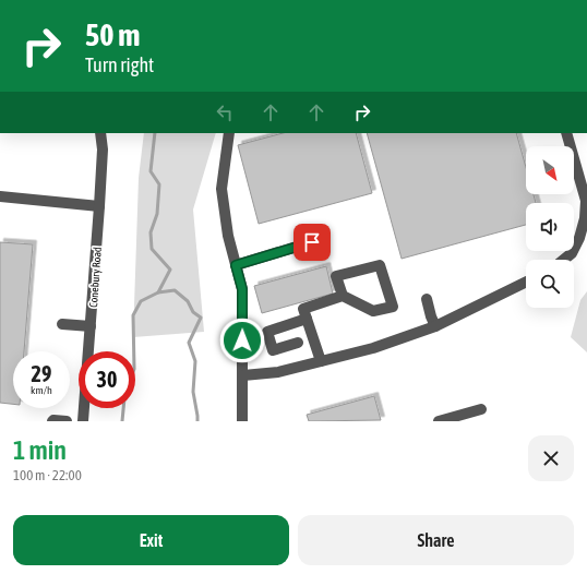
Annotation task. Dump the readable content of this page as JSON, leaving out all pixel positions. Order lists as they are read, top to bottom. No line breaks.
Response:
{"streets":{"street":["Conebury Road"]},"north":"bottom right","page":{"turn":["50 m","Turn right"],"speed":"29 km/h","limit":"30","heading":["1 min","100 m · 22:00"],"buttons":["Exit","Share"]}}
